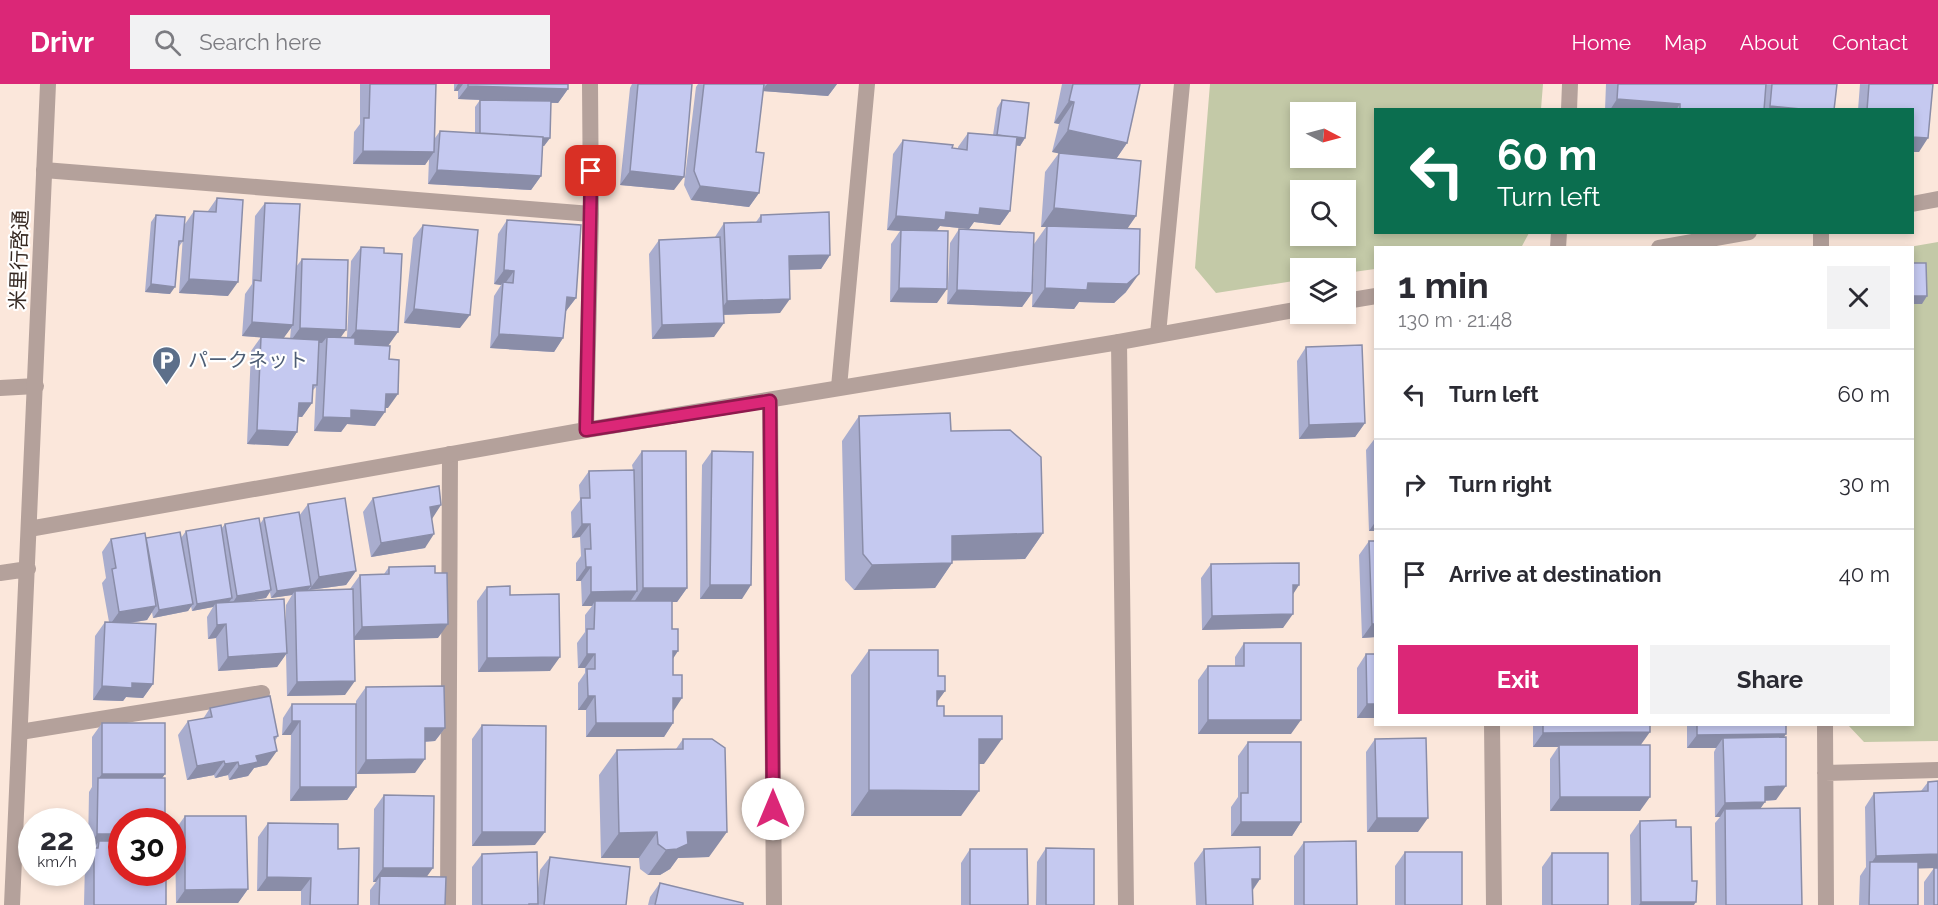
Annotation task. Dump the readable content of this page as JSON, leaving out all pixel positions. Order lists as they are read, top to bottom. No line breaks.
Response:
{"streets":{"street":["米里行啓通"]},"places":{"parking":["パークネット"]},"north":"right","page":{"header":"Drivr","search":"Search here","nav":["Home","Map","About","Contact"],"turn":["60 m","Turn left"],"heading":["1 min","130 m · 21:48"],"list":[{"name":"Turn left","value":"60 m"},{"name":"Turn right","value":"30 m"},{"name":"Arrive at destination","value":"40 m"}],"buttons":["Exit","Share"],"speed":"22 km/h","limit":"30"}}
